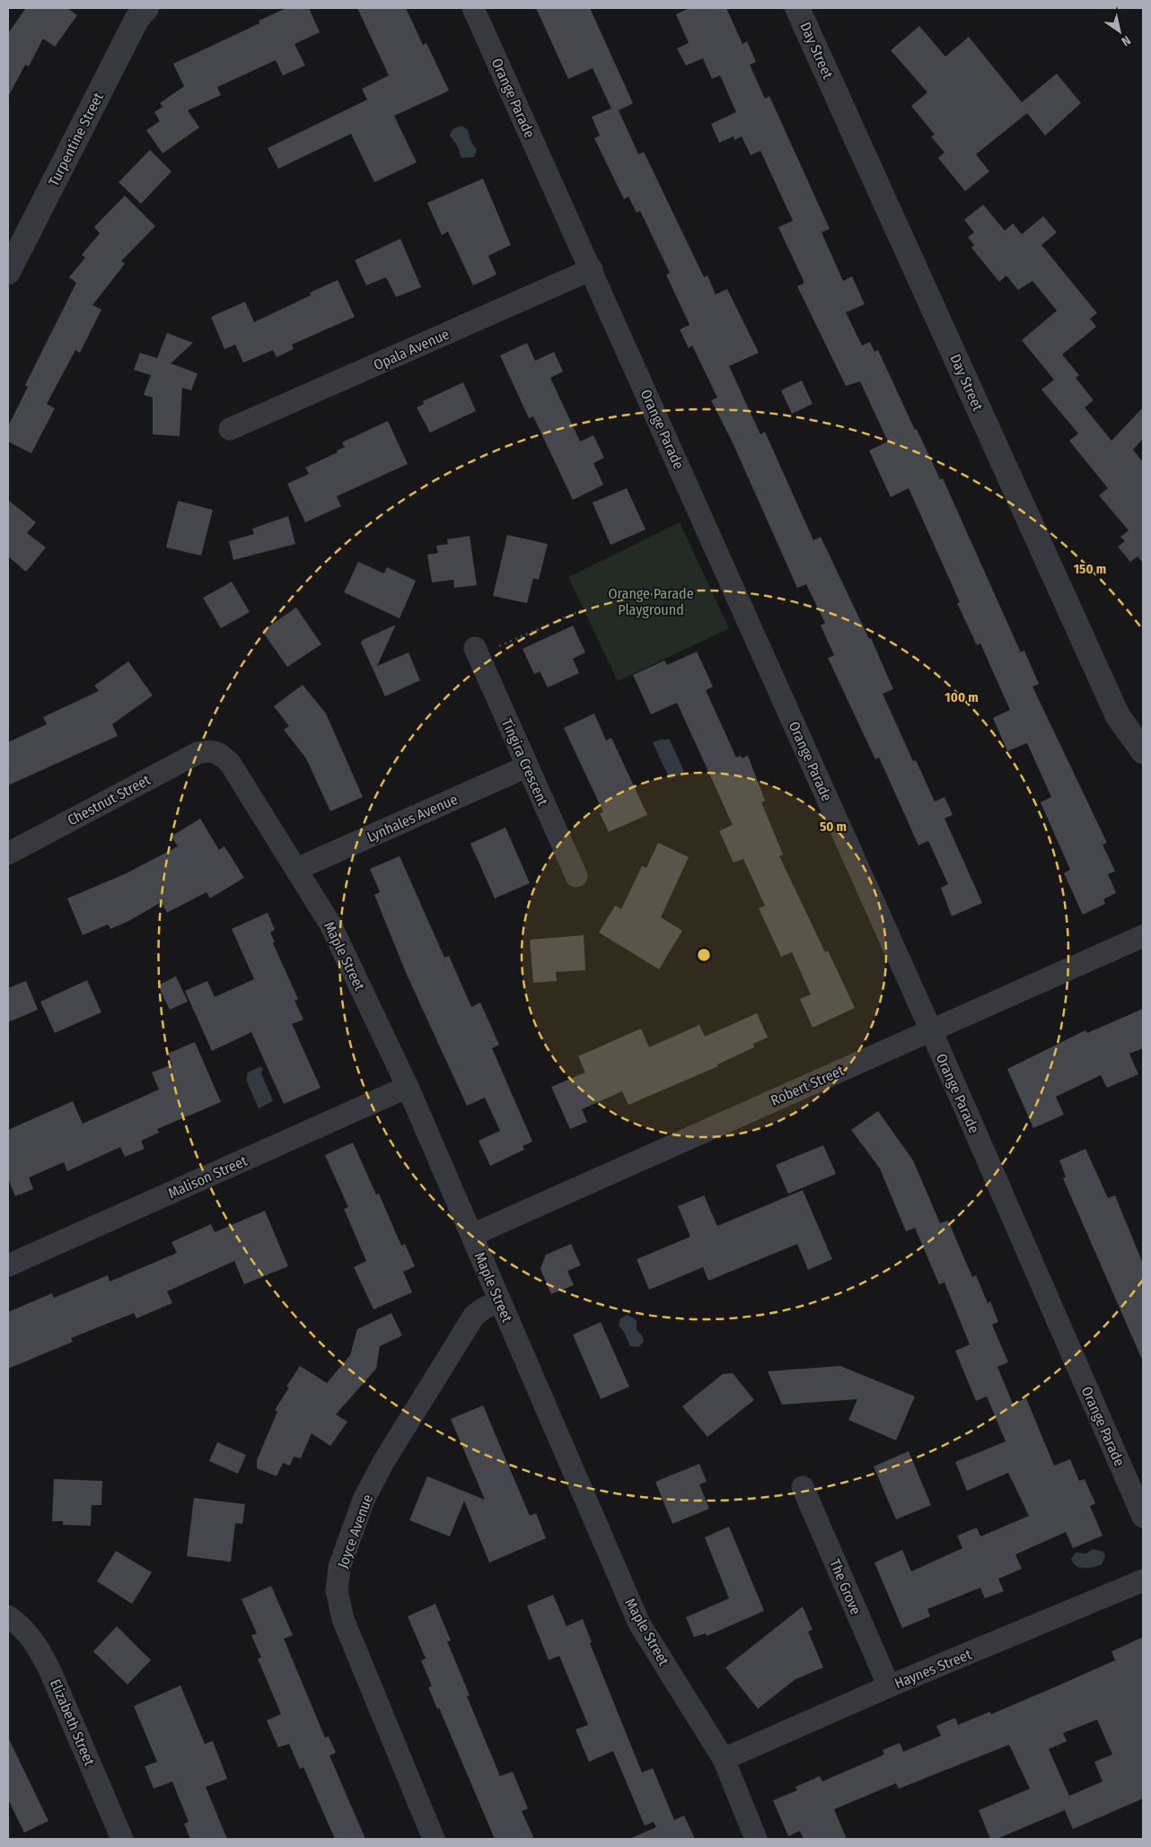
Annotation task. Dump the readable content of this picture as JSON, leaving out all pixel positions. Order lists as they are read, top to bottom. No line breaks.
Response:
{"streets":{"street":["Day Street","Orange Parade","Turpentine Street","Opala Avenue","Tingira Crescent","Chestnut Street","Lynhales Avenue","Maple Street","Robert Street","Malison Street","Joyce Avenue","The Grove","Haynes Street","Elizabeth Street"]},"crossings":[["Orange Parade","Opala Avenue"],["Orange Parade","Robert Street"],["Tingira Crescent","Lynhales Avenue"],["Chestnut Street","Maple Street"],["Lynhales Avenue","Maple Street"],["Maple Street","Robert Street"],["Maple Street","Malison Street"],["Maple Street","Joyce Avenue"],["Maple Street","Haynes Street"],["The Grove","Haynes Street"]],"parks":["Orange Parade Playground"],"north":"bottom right","rings":["150 m","100 m","50 m"]}
